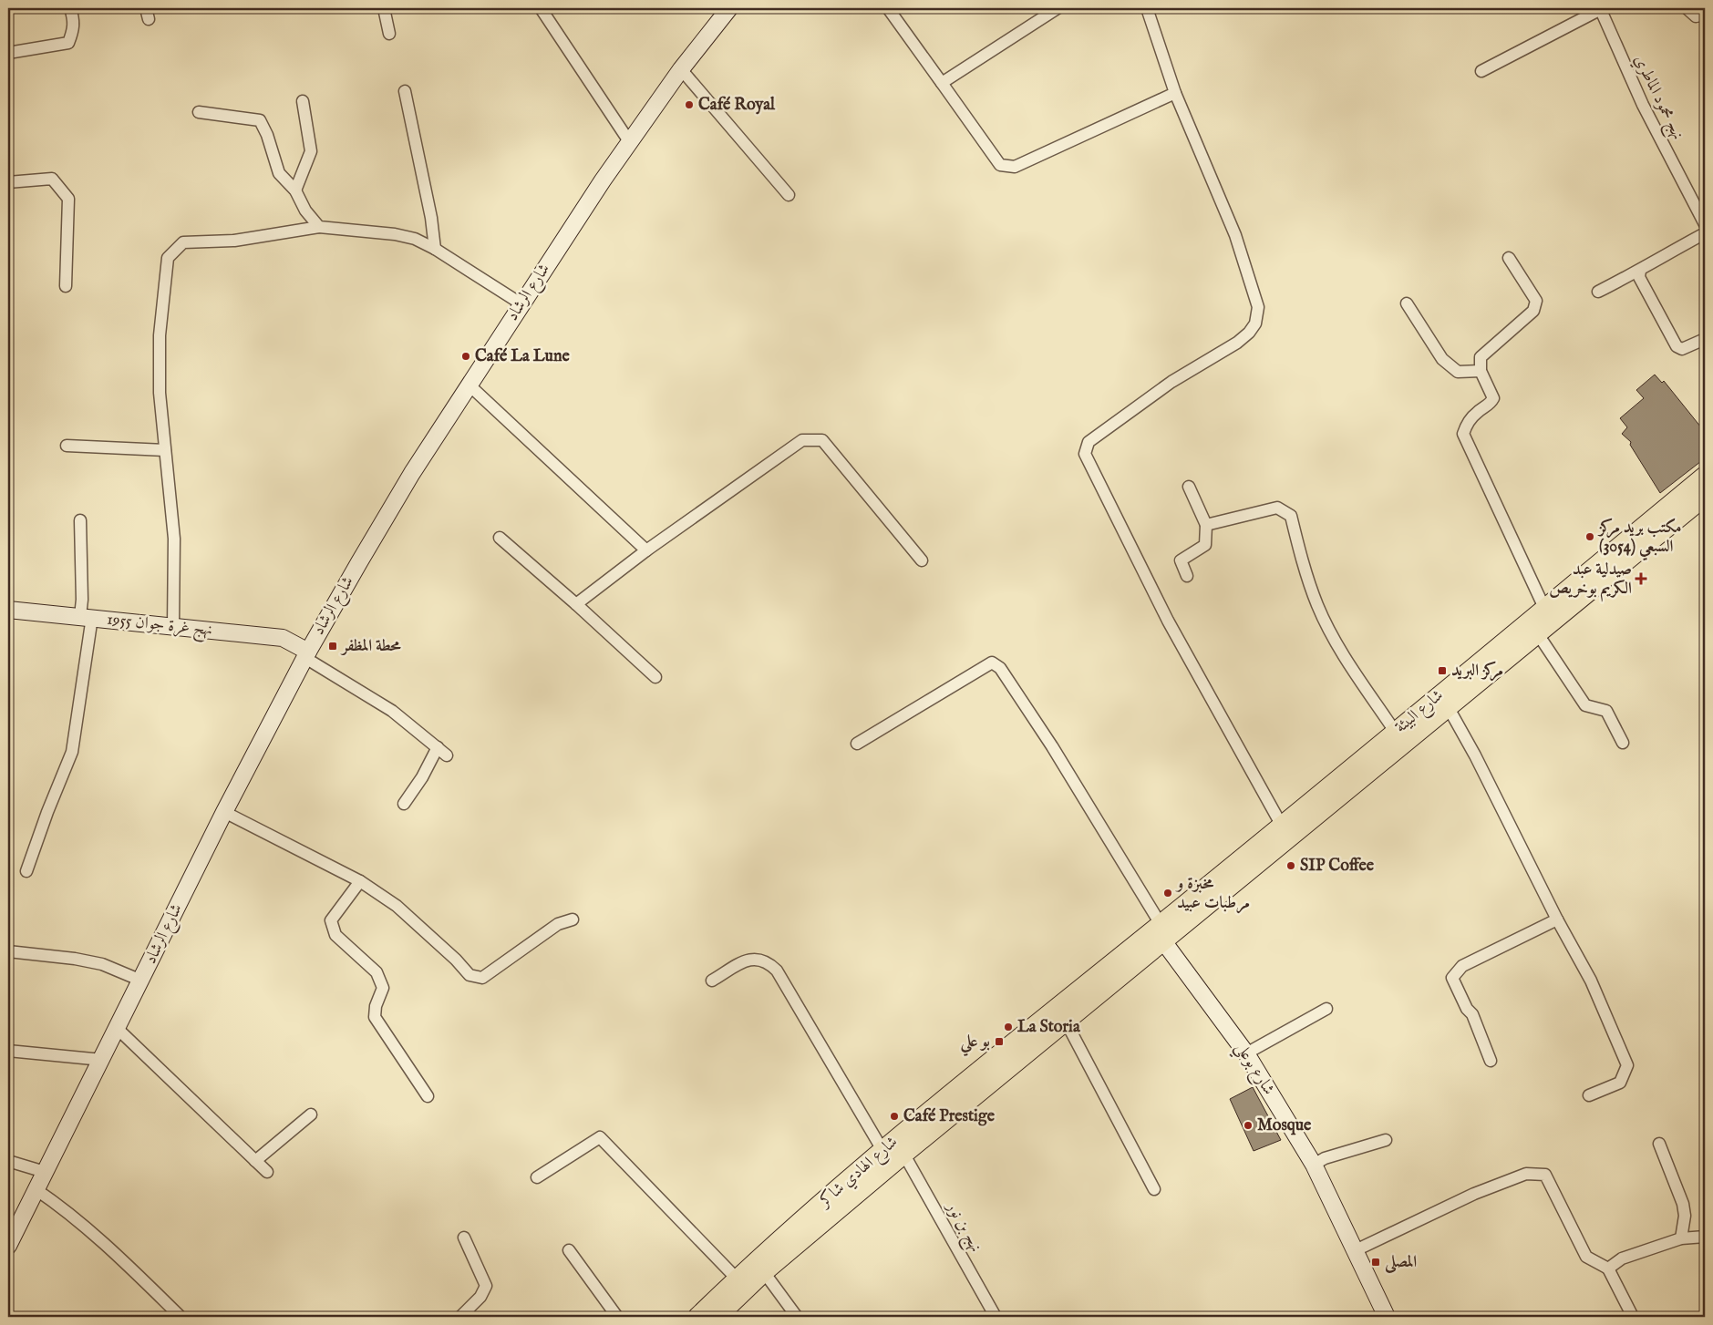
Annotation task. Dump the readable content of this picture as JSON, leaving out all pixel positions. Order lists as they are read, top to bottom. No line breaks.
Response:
{"streets":{"main road":["شارع البيئة","شارع الهادي شاكر"],"street":["نهج محمود الماطري","شارع الرشاد","نهج غرة جوان 1955","شارع بوعلي","نهج بن نور"]},"crossings":[["شارع الرشاد","نهج غرة جوان 1955"],["شارع البيئة","شارع بوعلي"],["شارع البيئة","شارع الهادي شاكر"],["شارع بوعلي","شارع الهادي شاكر"],["شارع الهادي شاكر","نهج بن نور"]],"places":{"other":["Café Royal","Café La Lune","مكتب بريد مركز السبعي (3054)","SIP Coffee","مخبزة و مرطبات عبيد","La Storia","Café Prestige","Mosque"],"health":["صيدلية عبد الكريم بوخريص"],"transit":["محطة المظفر","مركز البريد","بو علي","المصلى"]}}
